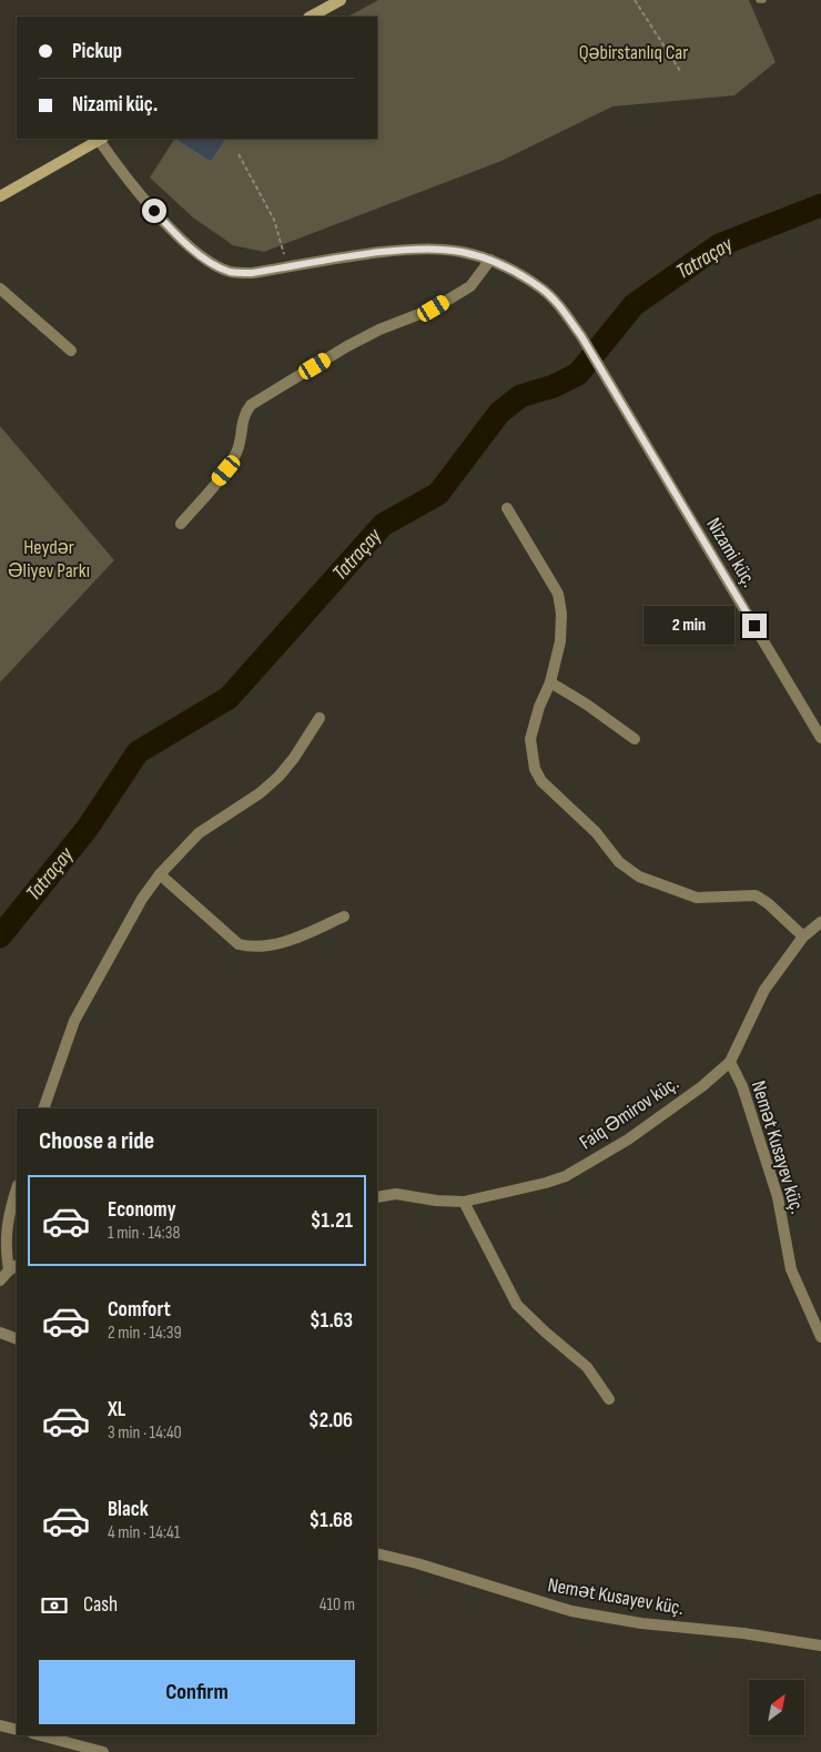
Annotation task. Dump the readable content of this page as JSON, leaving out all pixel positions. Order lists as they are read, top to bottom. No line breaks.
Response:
{"streets":{"street":["Nizami küç.","Faiq Əmirov küç.","Nemət Kusayev küç."]},"crossings":[["Faiq Əmirov küç.","Nemət Kusayev küç."]],"water":["Tatraçay"],"parks":["Qəbirstanlıq Car","Heydər Əliyev Parkı"],"north":"top right","page":{"banner":["Pickup","Nizami küç."],"bubble":"2 min","heading":"Choose a ride","list":[{"name":"Economy","note":"1 min · 14:38","value":"$1.21"},{"name":"Comfort","note":"2 min · 14:39","value":"$1.63"},{"name":"XL","note":"3 min · 14:40","value":"$2.06"},{"name":"Black","note":"4 min · 14:41","value":"$1.68"}],"pay":["Cash","410 m"],"buttons":"Confirm"}}
